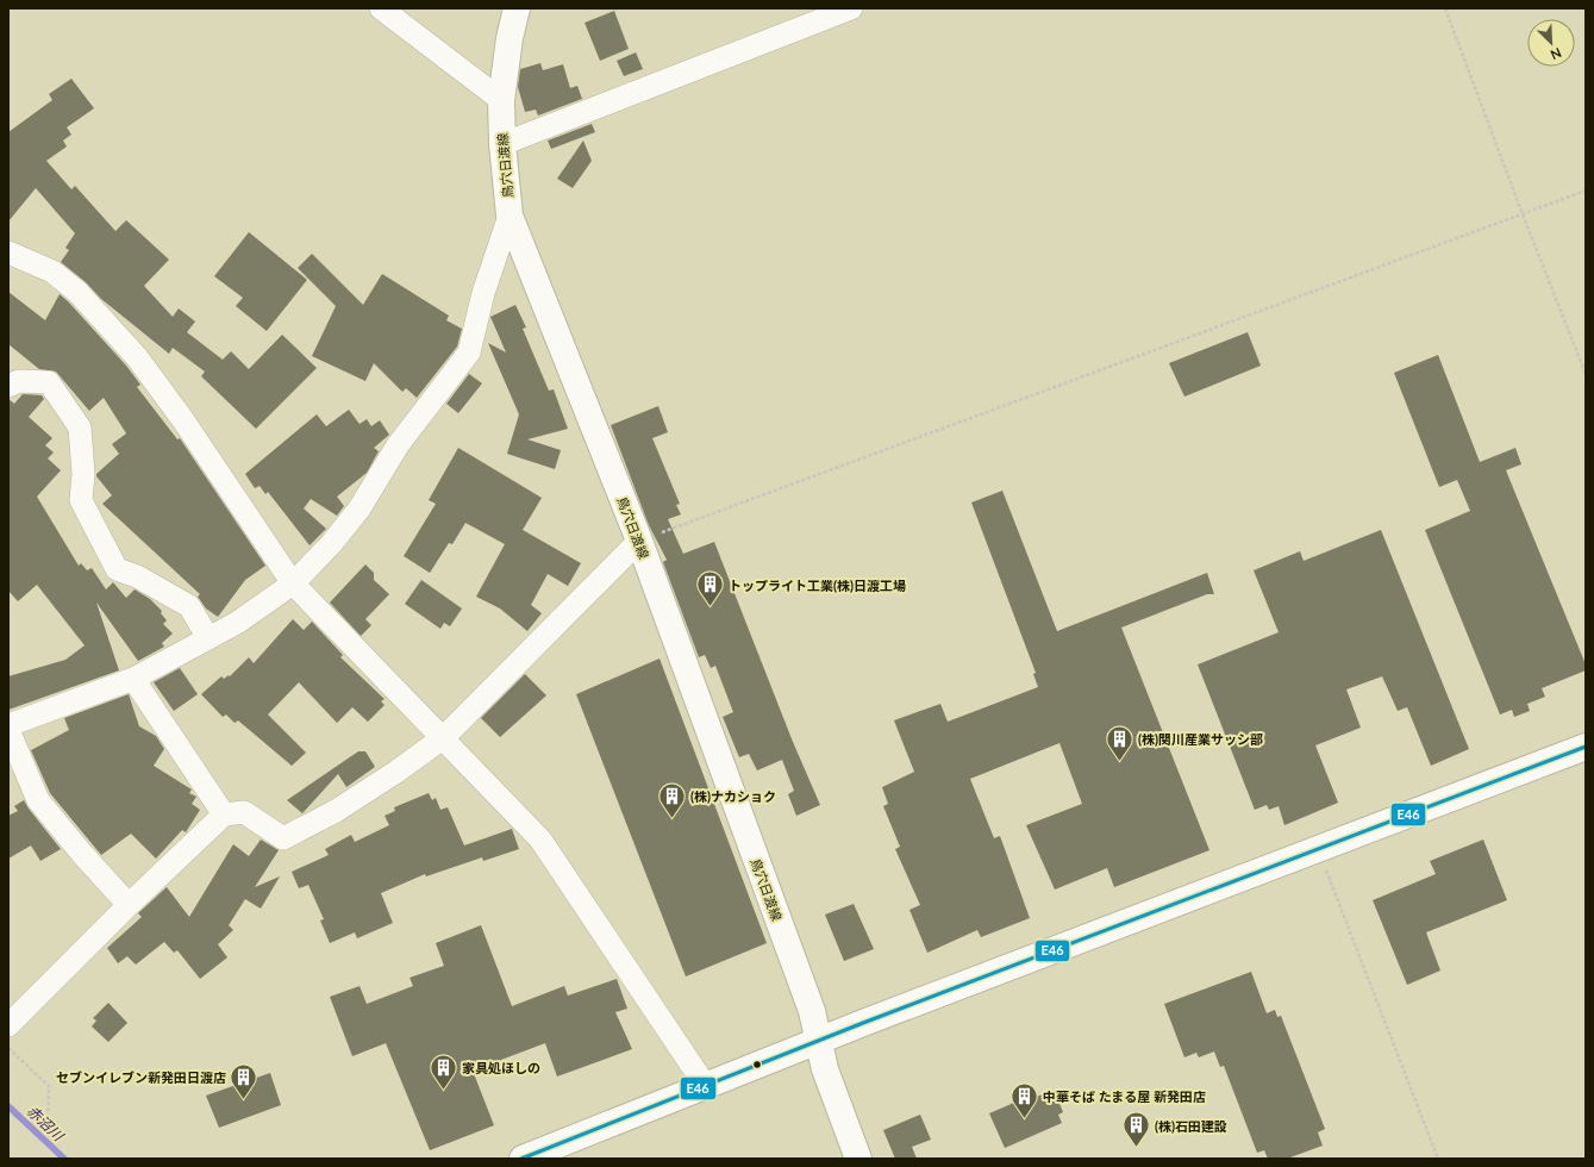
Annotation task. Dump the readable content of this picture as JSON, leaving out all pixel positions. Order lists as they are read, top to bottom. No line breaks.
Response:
{"streets":{"main road":["鳥穴日渡線"]},"water":["赤沼川"],"places":{"building":["トップライト工業(株)日渡工場","(株)関川産業サッシ部","(株)ナカショク","家具処ほしの","セブンイレブン新発田日渡店","中華そば たまる屋 新発田店","(株)石田建設"]},"lines":["transit line E46"],"north":"bottom right"}
